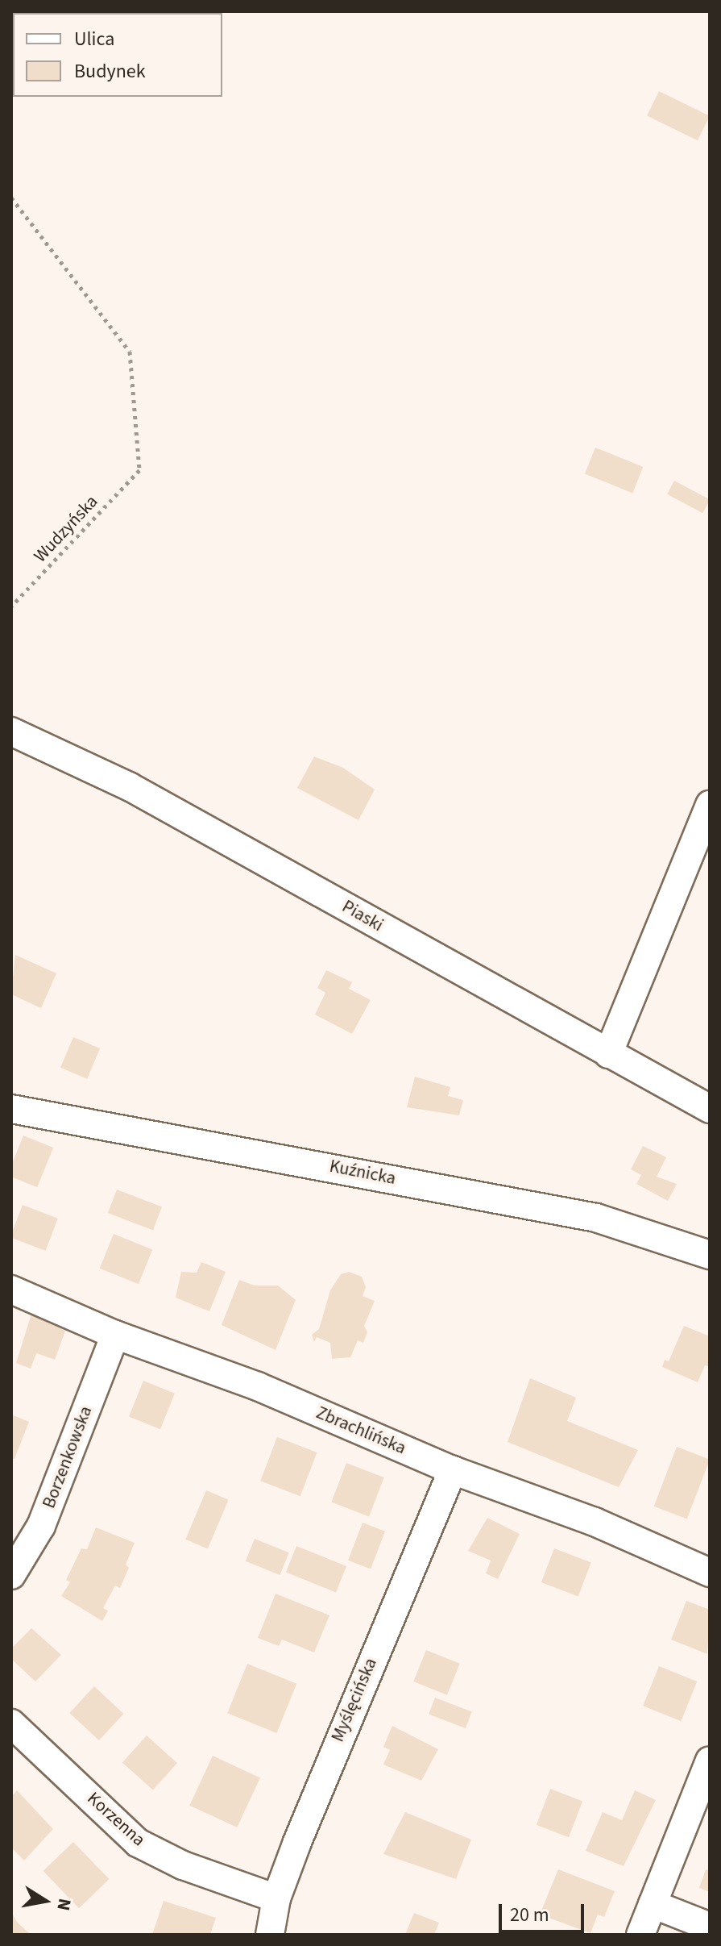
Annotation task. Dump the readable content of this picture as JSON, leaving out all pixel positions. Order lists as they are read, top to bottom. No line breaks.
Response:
{"streets":{"street":["Piaski","Kuźnicka","Zbrachlińska","Borzenkowska","Myślęcińska","Korzenna"],"path":["Wudzyńska"]},"crossings":[["Zbrachlińska","Borzenkowska"],["Zbrachlińska","Myślęcińska"],["Myślęcińska","Korzenna"]],"legend":["Ulica","Budynek"],"scale_bar":"20 m","north":"right"}
